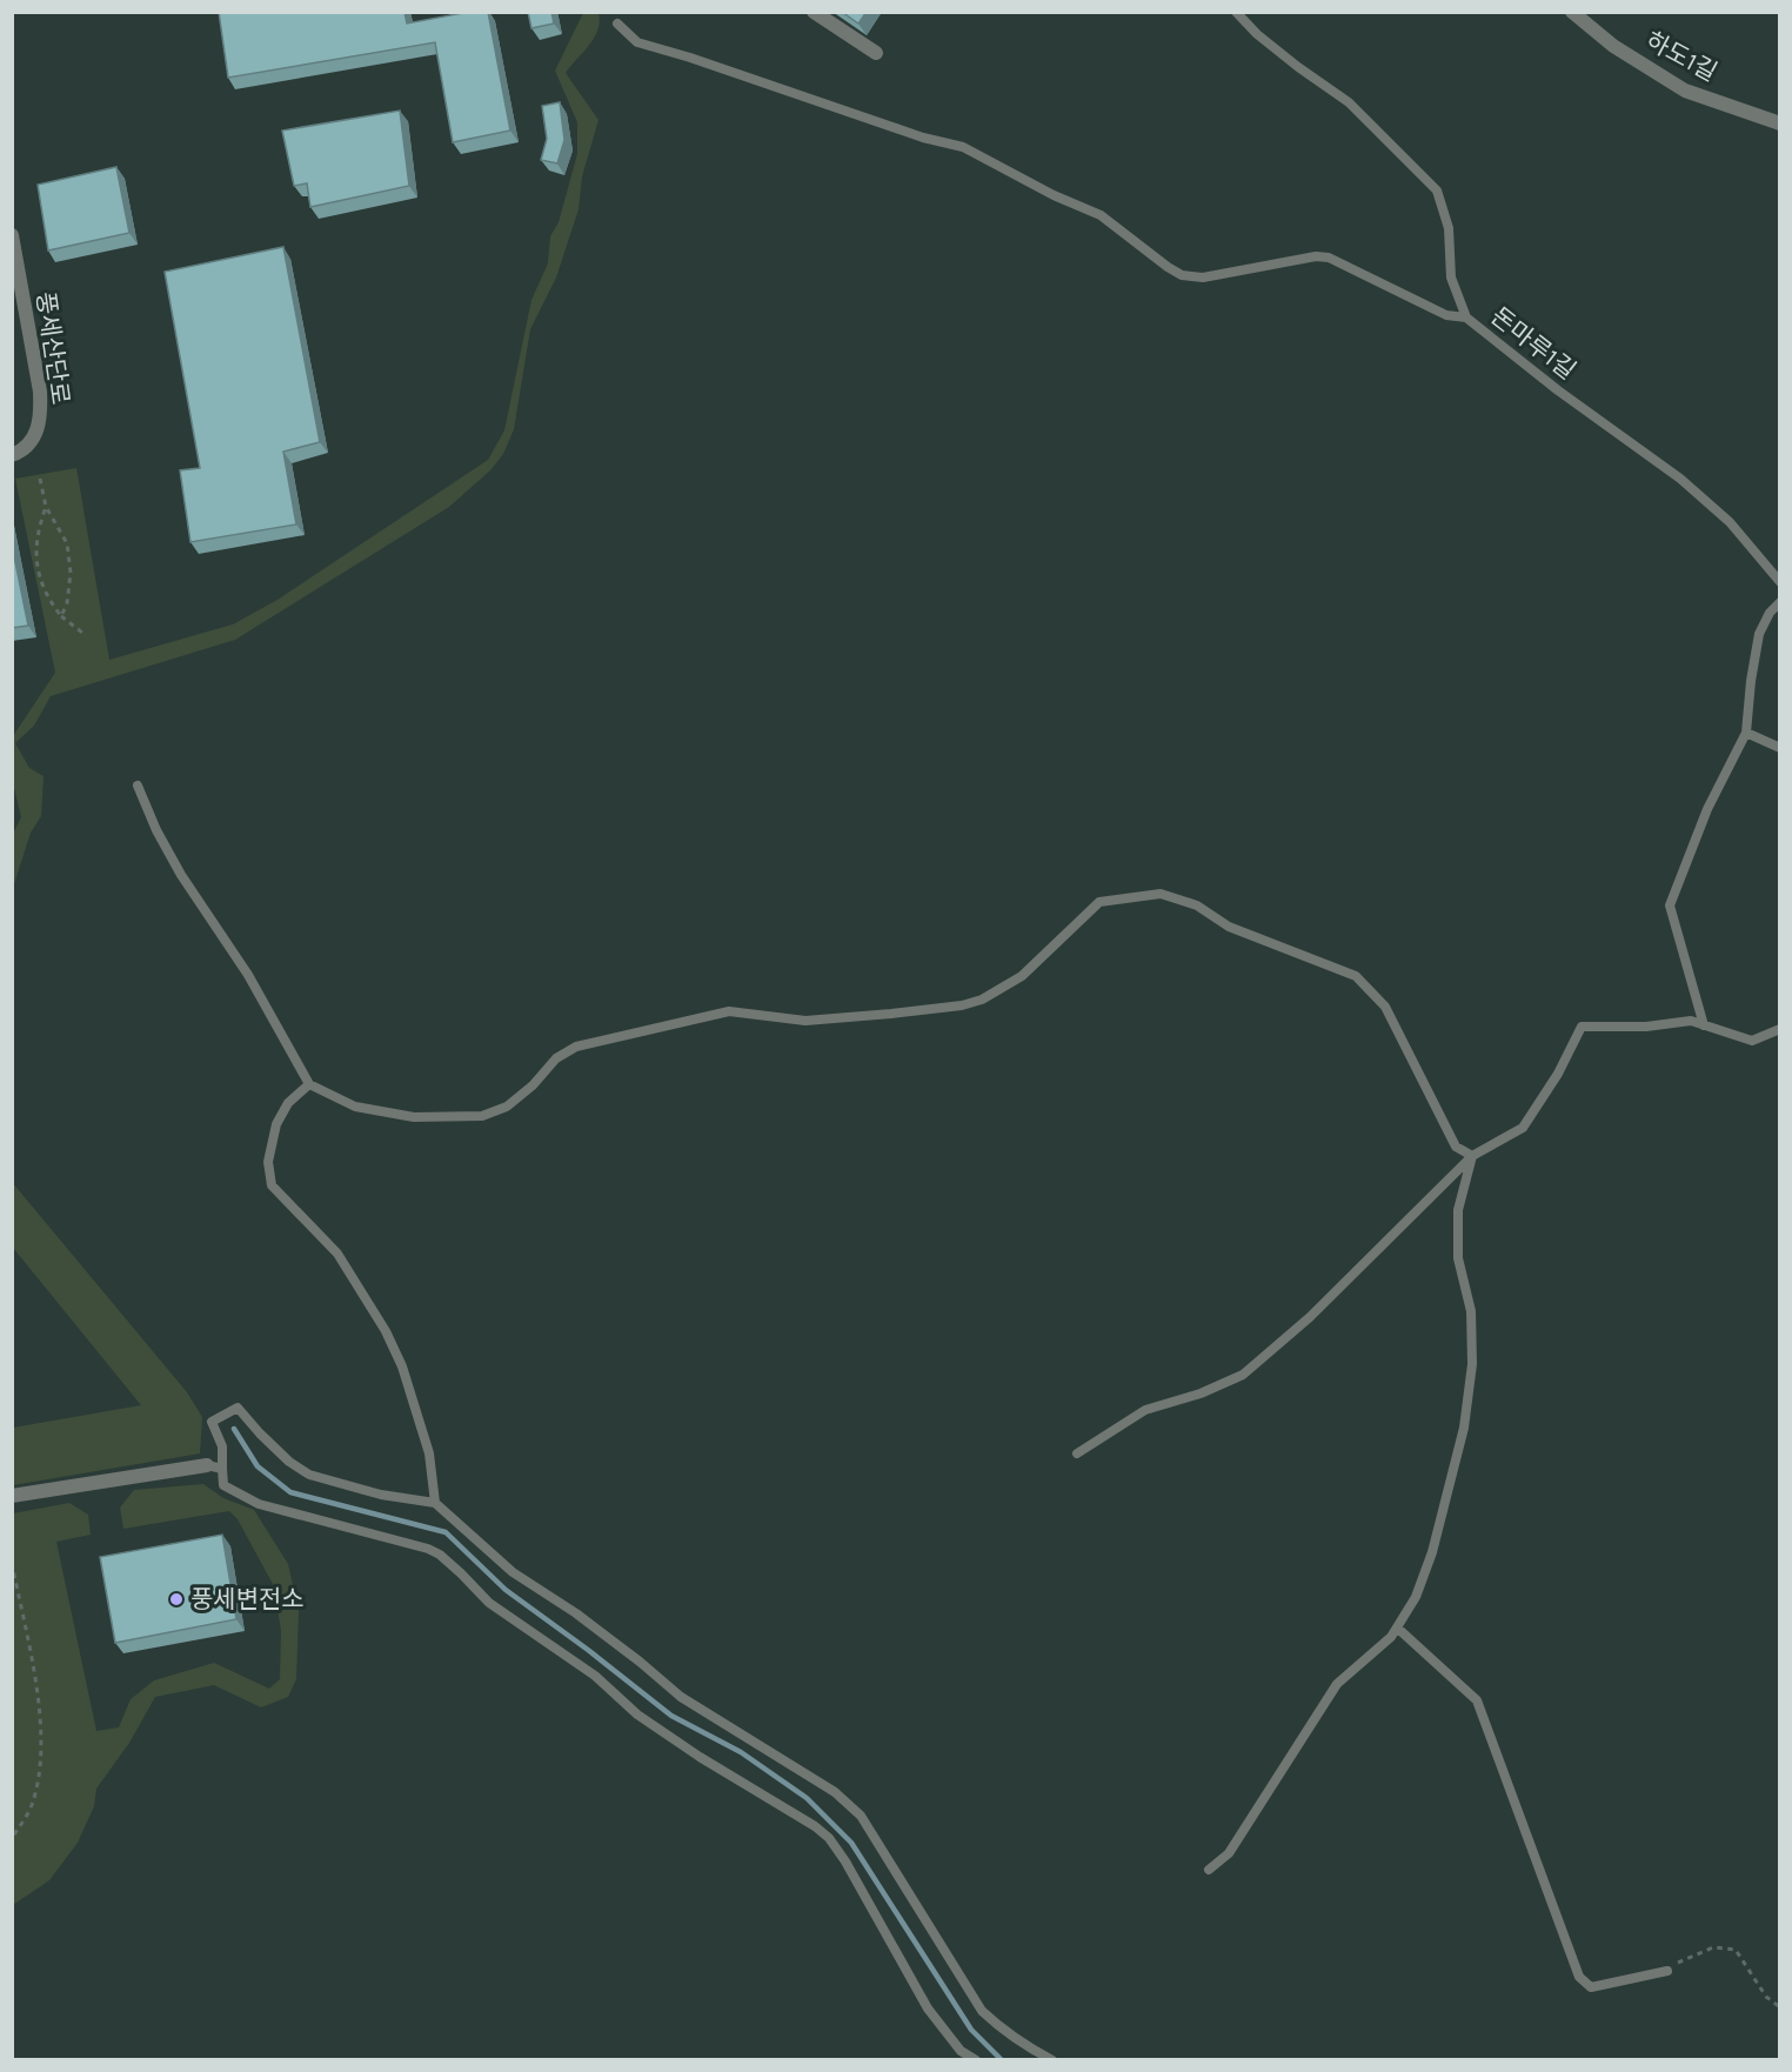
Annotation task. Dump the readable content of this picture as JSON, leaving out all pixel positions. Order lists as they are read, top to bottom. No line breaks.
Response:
{"streets":{"street":["하도1길","풍세산단로"],"lane":["돈마루1길"]},"places":["풍세변전소"]}
